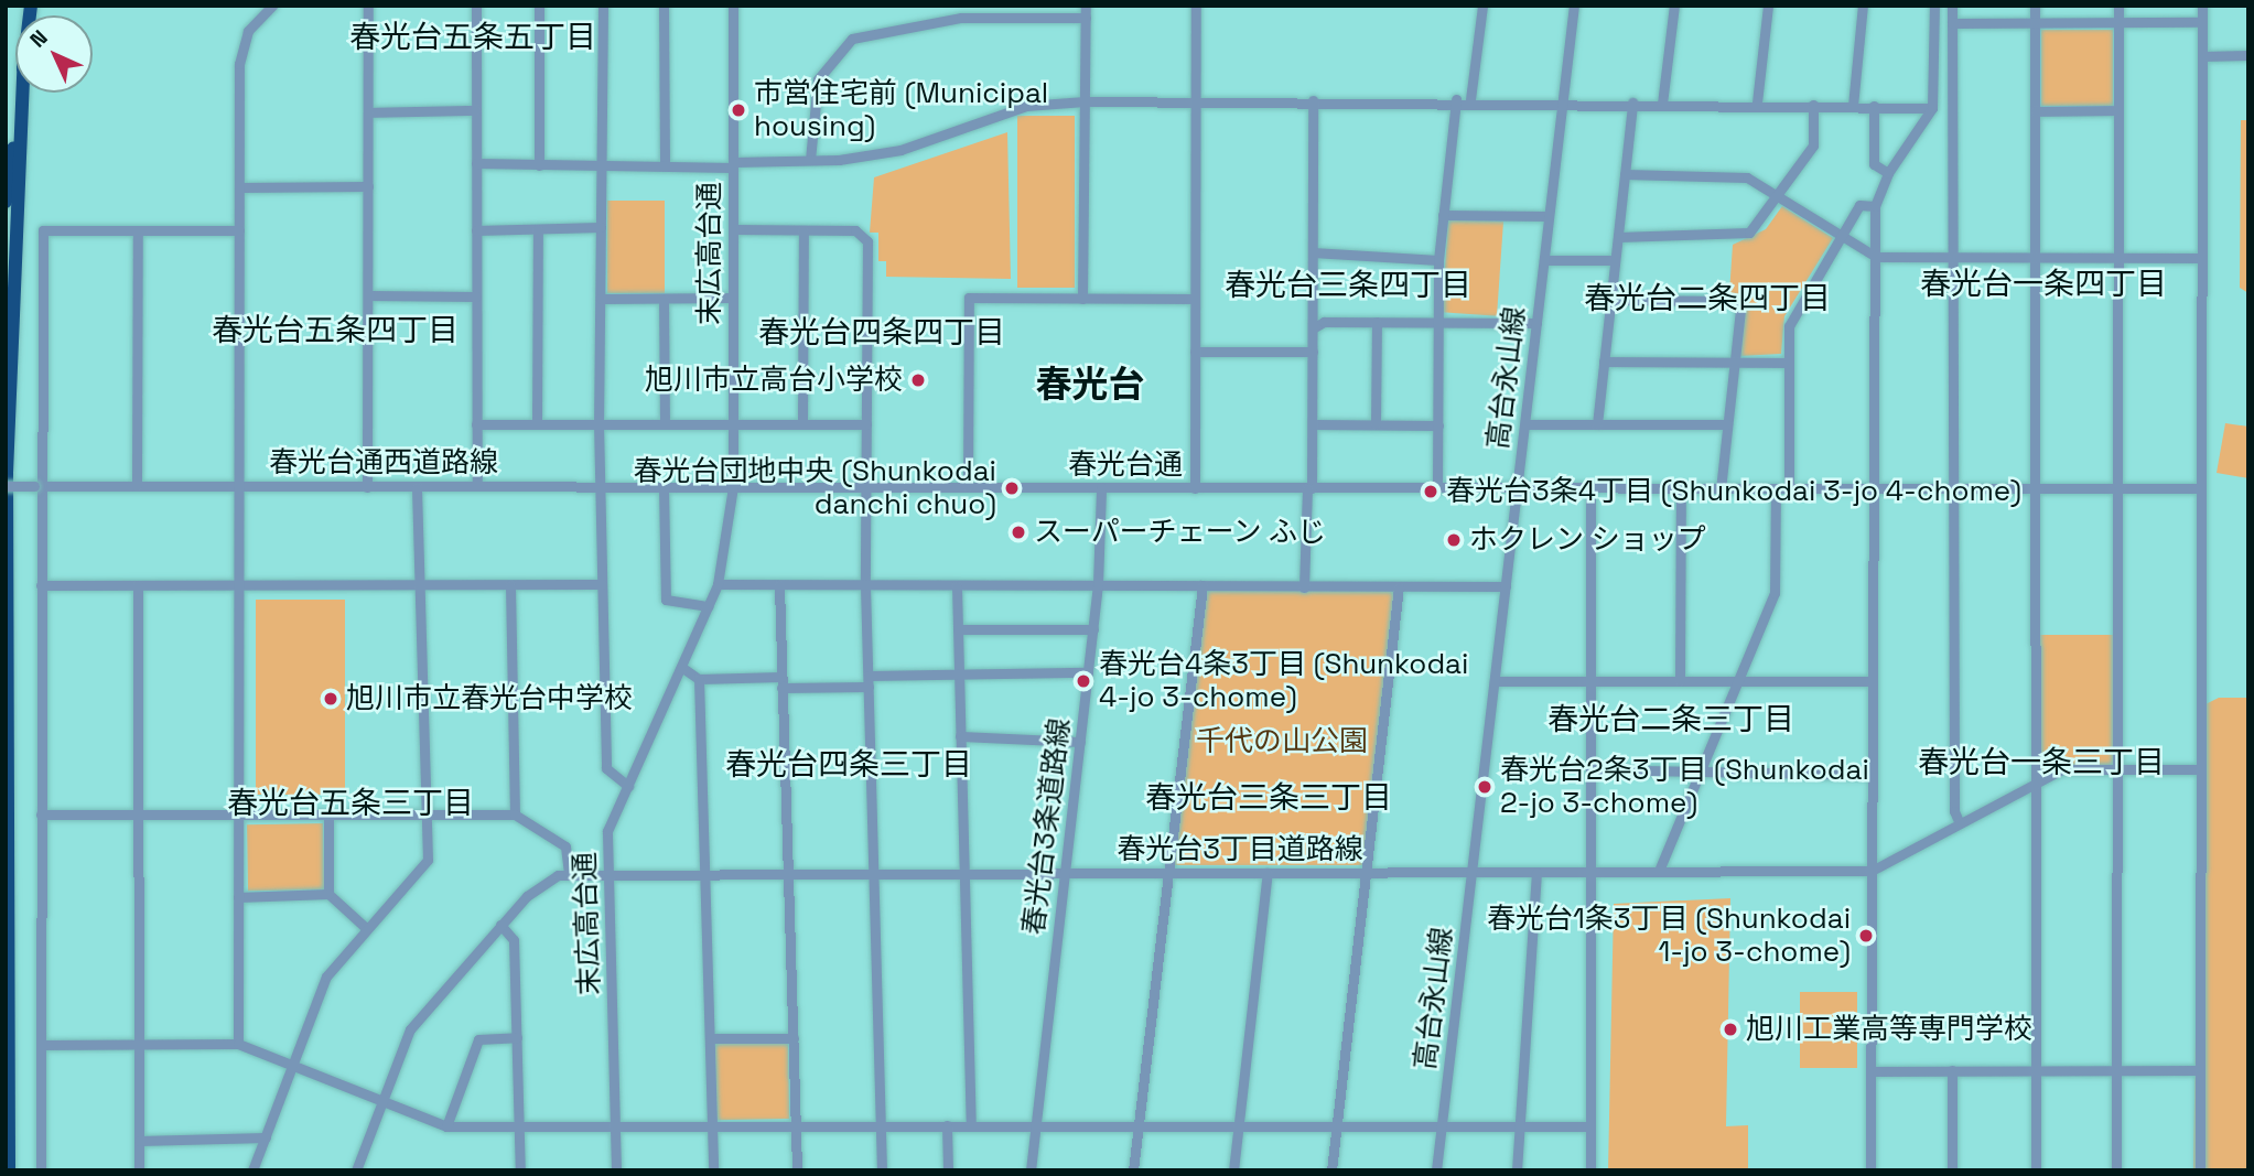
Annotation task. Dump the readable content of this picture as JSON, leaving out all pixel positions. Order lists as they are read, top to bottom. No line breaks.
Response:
{"streets":{"street":["末広高台通","高台永山線","春光台通西道路線","春光台通","春光台3条道路線","春光台3丁目道路線"]},"crossings":[["末広高台通","春光台通西道路線"],["末広高台通","春光台通"],["末広高台通","春光台3丁目道路線"],["高台永山線","春光台通"],["高台永山線","春光台3丁目道路線"],["春光台通西道路線","春光台通"],["春光台通","春光台3条道路線"],["春光台3条道路線","春光台3丁目道路線"]],"districts":["春光台五条五丁目","春光台一条四丁目","春光台三条四丁目","春光台二条四丁目","春光台五条四丁目","春光台四条四丁目","春光台","春光台二条三丁目","春光台一条三丁目","春光台四条三丁目","春光台三条三丁目","春光台五条三丁目"],"parks":["千代の山公園"],"places":["市営住宅前 (Municipal housing)","旭川市立高台小学校","春光台団地中央 (Shunkodai danchi chuo)","春光台3条4丁目 (Shunkodai 3-jo 4-chome)","スーパーチェーン ふじ","ホクレン ショップ","春光台4条3丁目 (Shunkodai 4-jo 3-chome)","旭川市立春光台中学校","春光台2条3丁目 (Shunkodai 2-jo 3-chome)","春光台1条3丁目 (Shunkodai 1-jo 3-chome)","旭川工業高等専門学校"],"north":"top left"}
